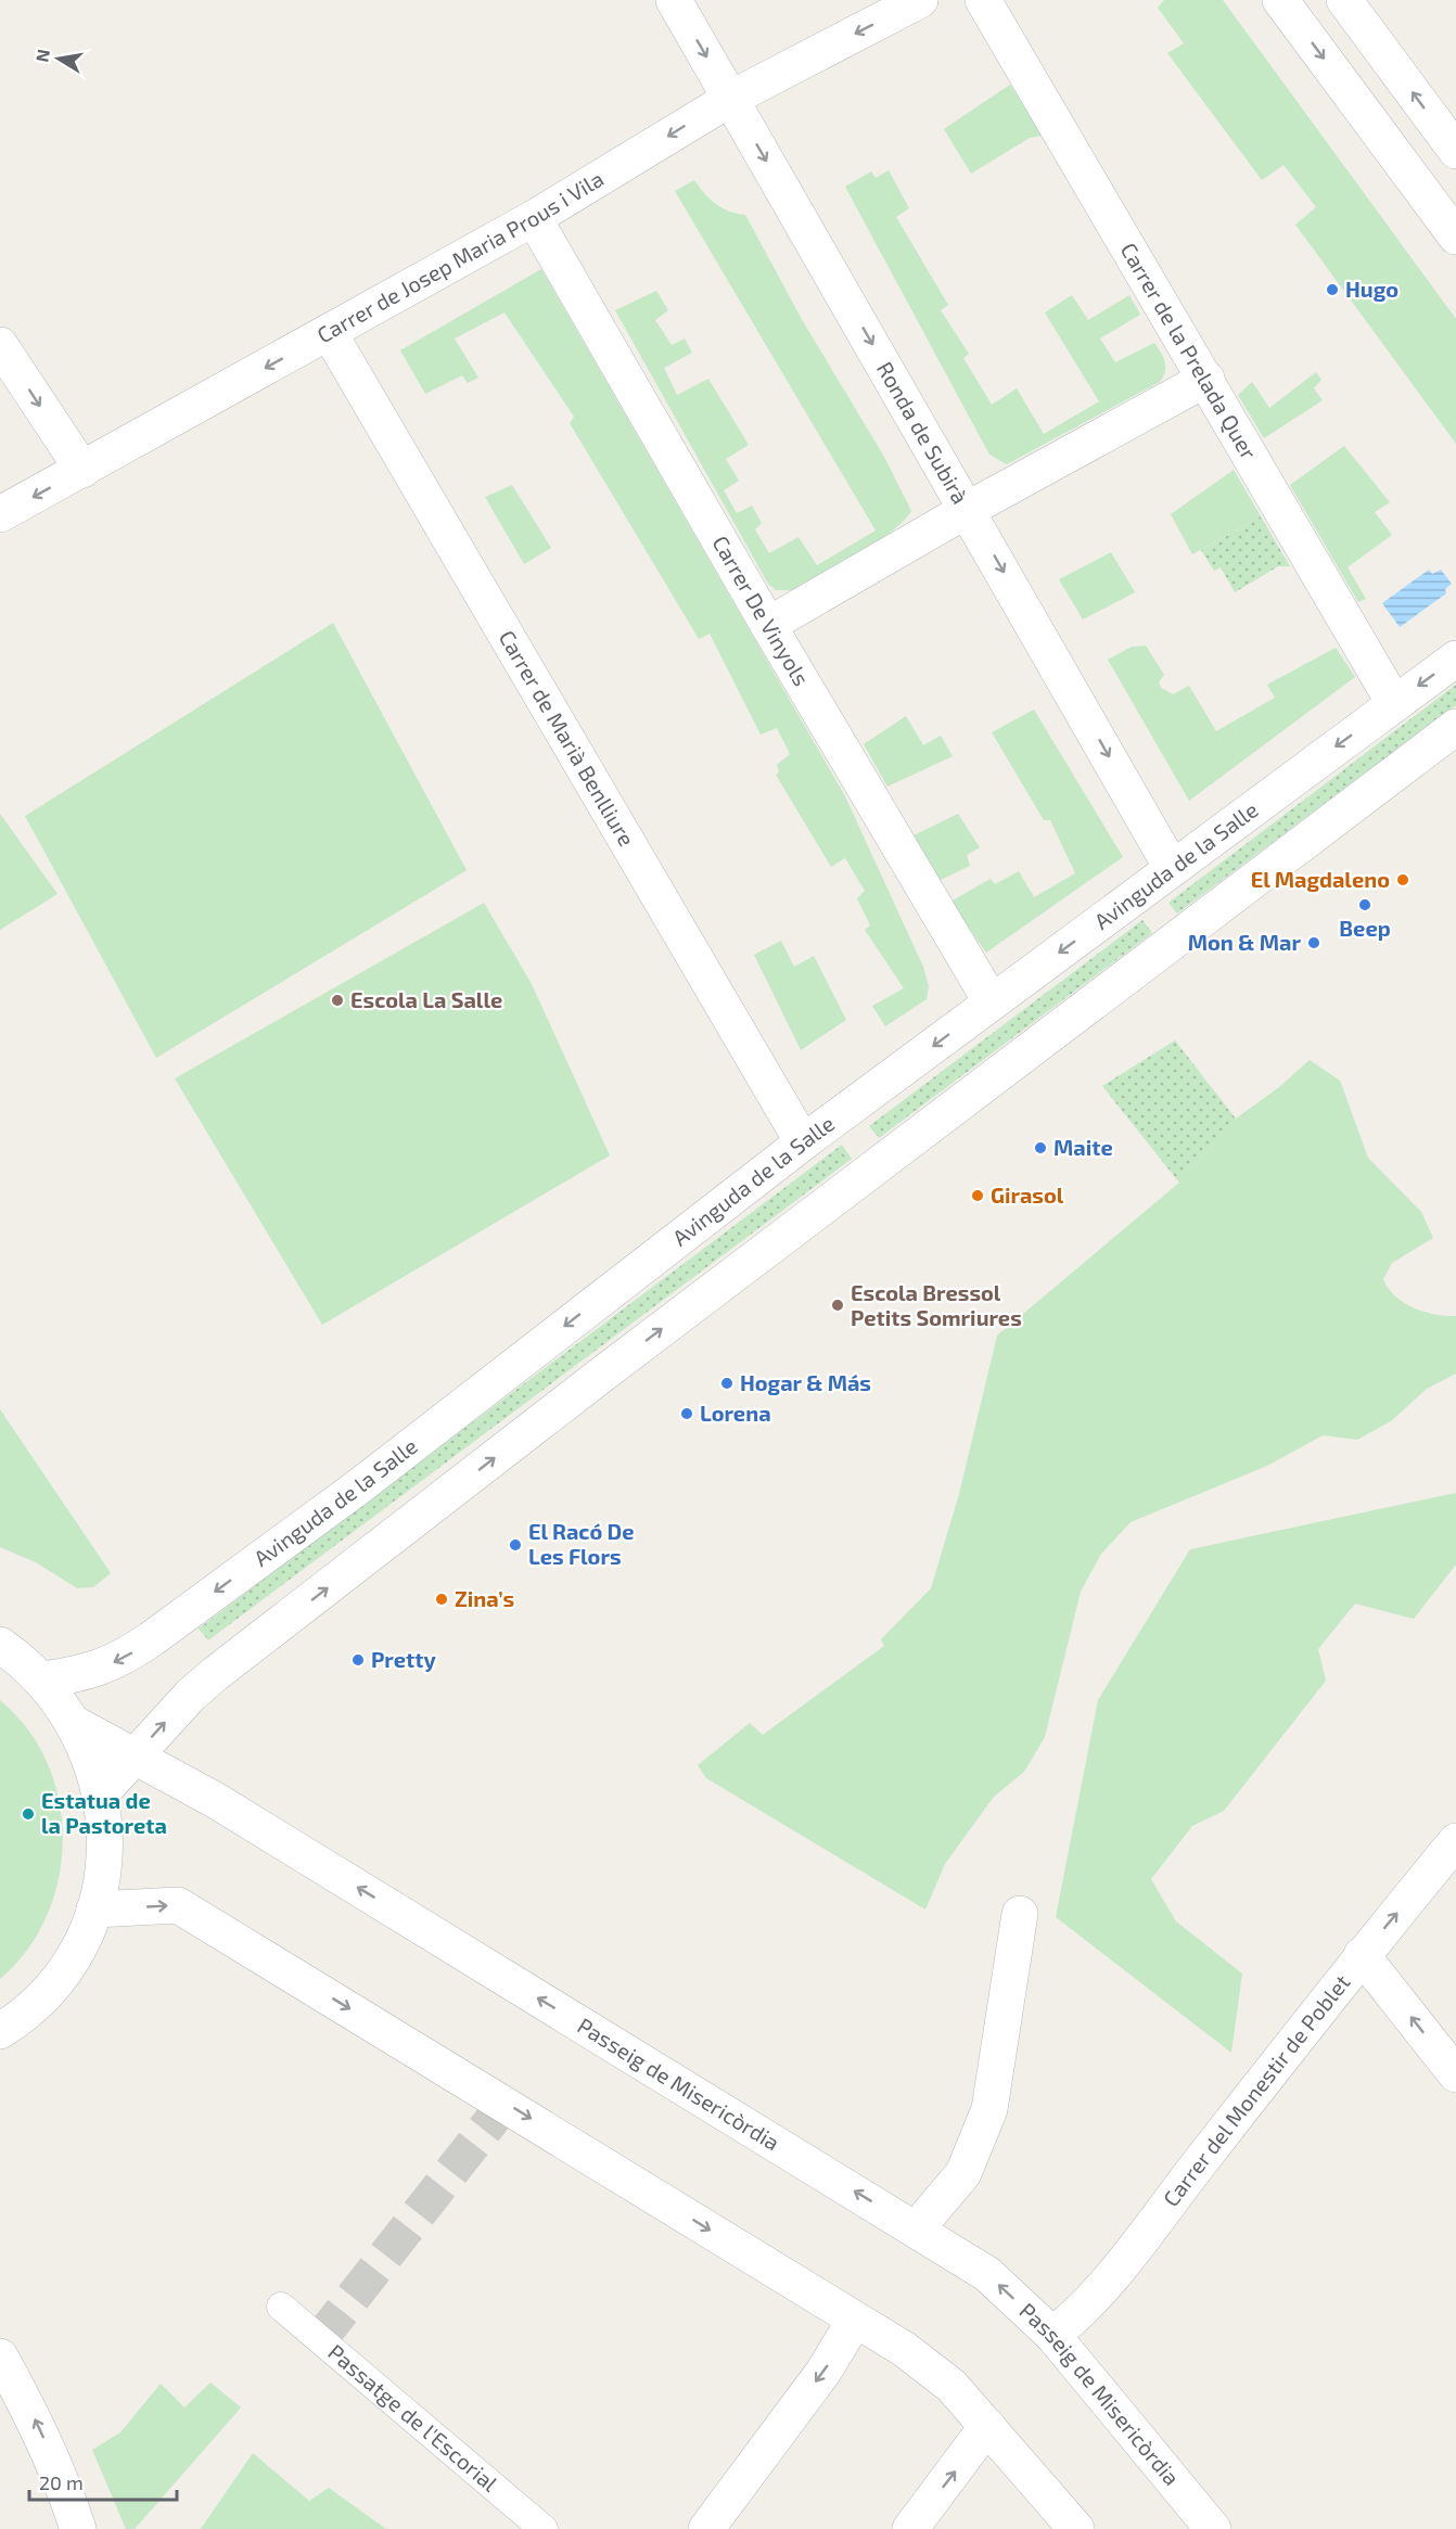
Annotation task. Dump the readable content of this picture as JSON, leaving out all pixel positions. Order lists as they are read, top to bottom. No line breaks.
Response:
{"streets":{"street":["Carrer de Josep Maria Prous i Vila","Carrer de la Prelada Quer","Ronda de Subirà","Carrer De Vinyols","Carrer de Marià Benlliure","Avinguda de la Salle","Passeig de Misericòrdia","Carrer del Monestir de Poblet"],"lane":["Passatge de l'Escorial"]},"crossings":[["Carrer de Josep Maria Prous i Vila","Ronda de Subirà"],["Carrer de Josep Maria Prous i Vila","Carrer De Vinyols"],["Carrer de Josep Maria Prous i Vila","Carrer de Marià Benlliure"],["Carrer de la Prelada Quer","Avinguda de la Salle"],["Ronda de Subirà","Avinguda de la Salle"],["Carrer De Vinyols","Avinguda de la Salle"],["Carrer de Marià Benlliure","Avinguda de la Salle"],["Passeig de Misericòrdia","Carrer del Monestir de Poblet"]],"one_way":["Carrer de Josep Maria Prous i Vila","Ronda de Subirà"],"places":["Hugo","El Magdaleno","Beep","Mon & Mar","Escola La Salle","Maite","Girasol","Escola Bressol Petits Somriures","Hogar & Más","Lorena","El Racó De Les Flors","Zina’s","Pretty","Estatua de la Pastoreta"],"scale_bar":"20 m","north":"left"}
